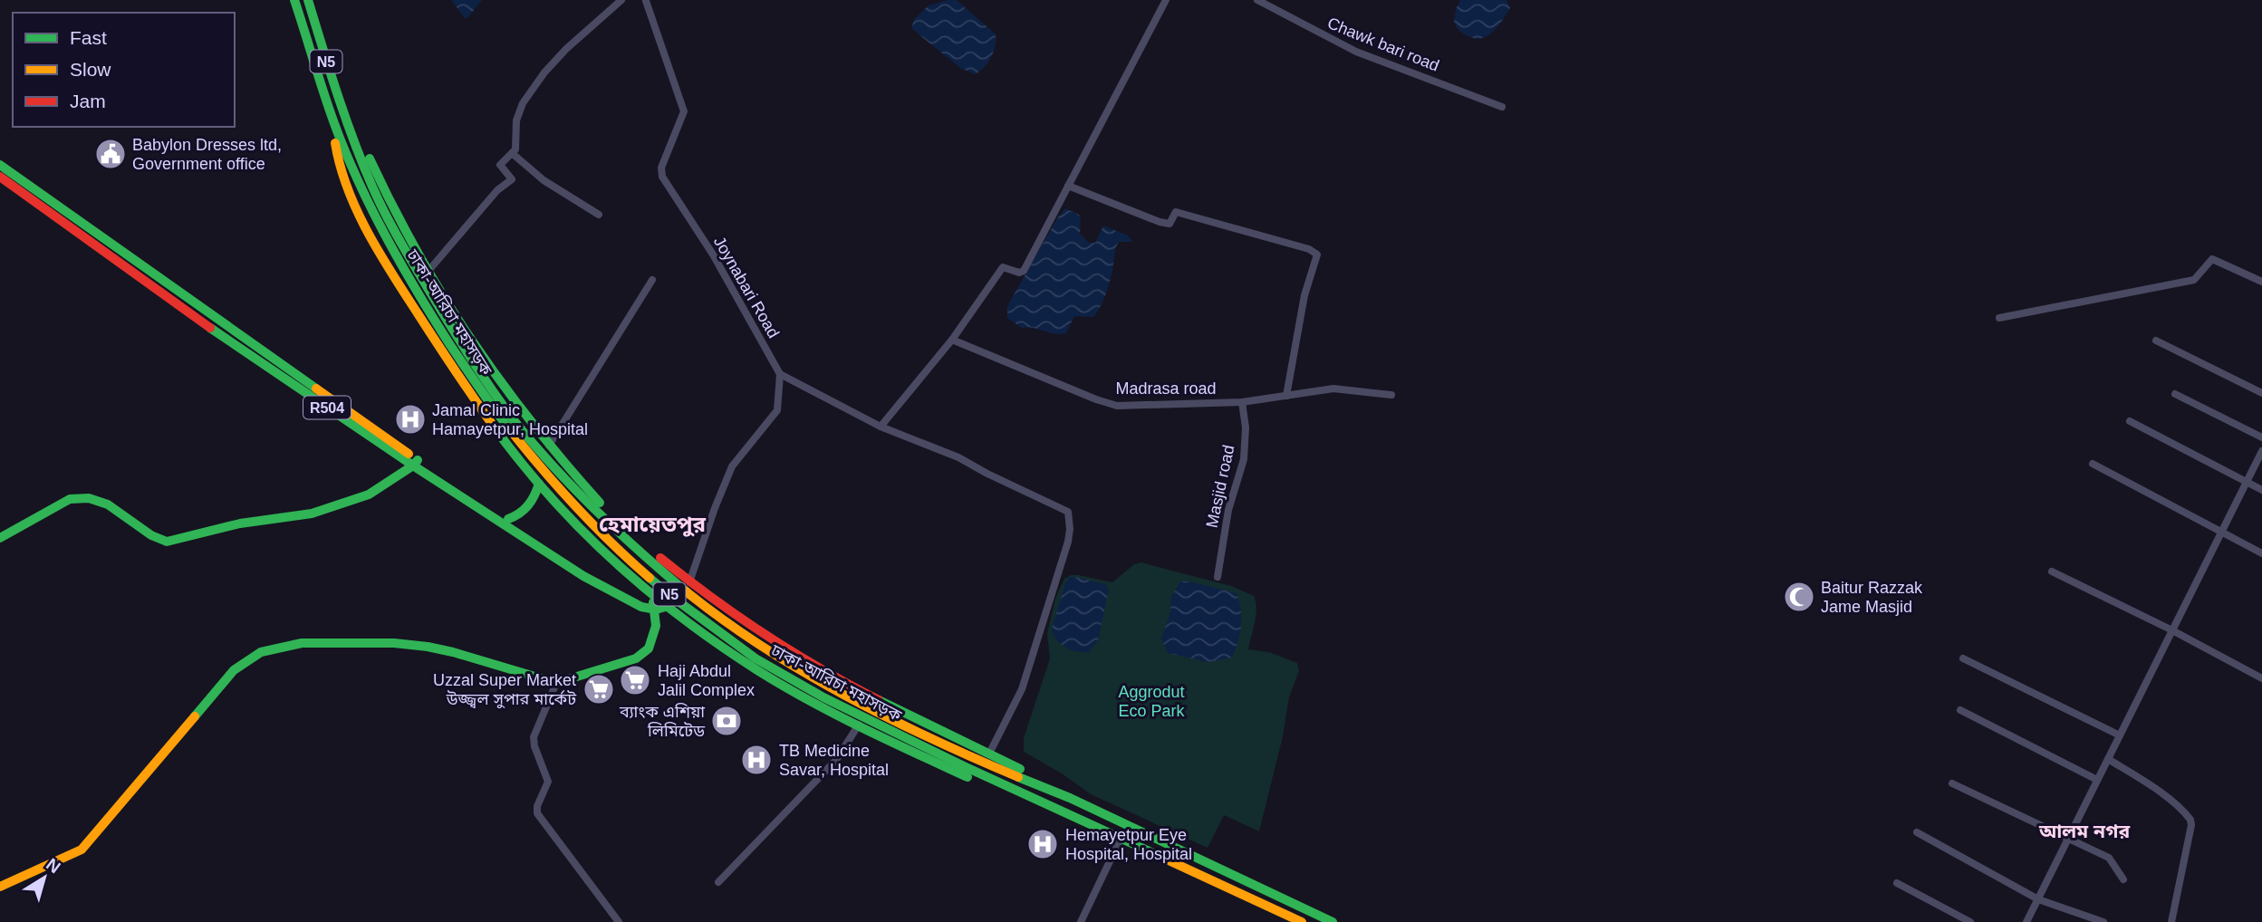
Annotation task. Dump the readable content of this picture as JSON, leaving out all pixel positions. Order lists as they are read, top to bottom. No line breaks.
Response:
{"streets":{"main road":["N5","ঢাকা-আরিচা মহাসড়ক","R504"],"street":["Chawk bari road","Joynabari Road","Madrasa road","Masjid road"]},"crossings":[["N5","ঢাকা-আরিচা মহাসড়ক"],["Madrasa road","Masjid road"]],"districts":["হেমায়েতপুর","আলম নগর"],"parks":["Aggrodut Eco Park"],"places":{"public building":["Babylon Dresses ltd, Government office"],"hospital":["Jamal Clinic Hamayetpur, Hospital","TB Medicine Savar, Hospital","Hemayetpur Eye Hospital, Hospital"],"mosque":["Baitur Razzak Jame Masjid"],"supermarket":["Haji Abdul Jalil Complex","Uzzal Super Market উজ্জ্বল সুপার মার্কেট"],"bank":["ব্যাংক এশিয়া লিমিটেড"]},"legend":["Fast","Slow","Jam"],"north":"top right"}
